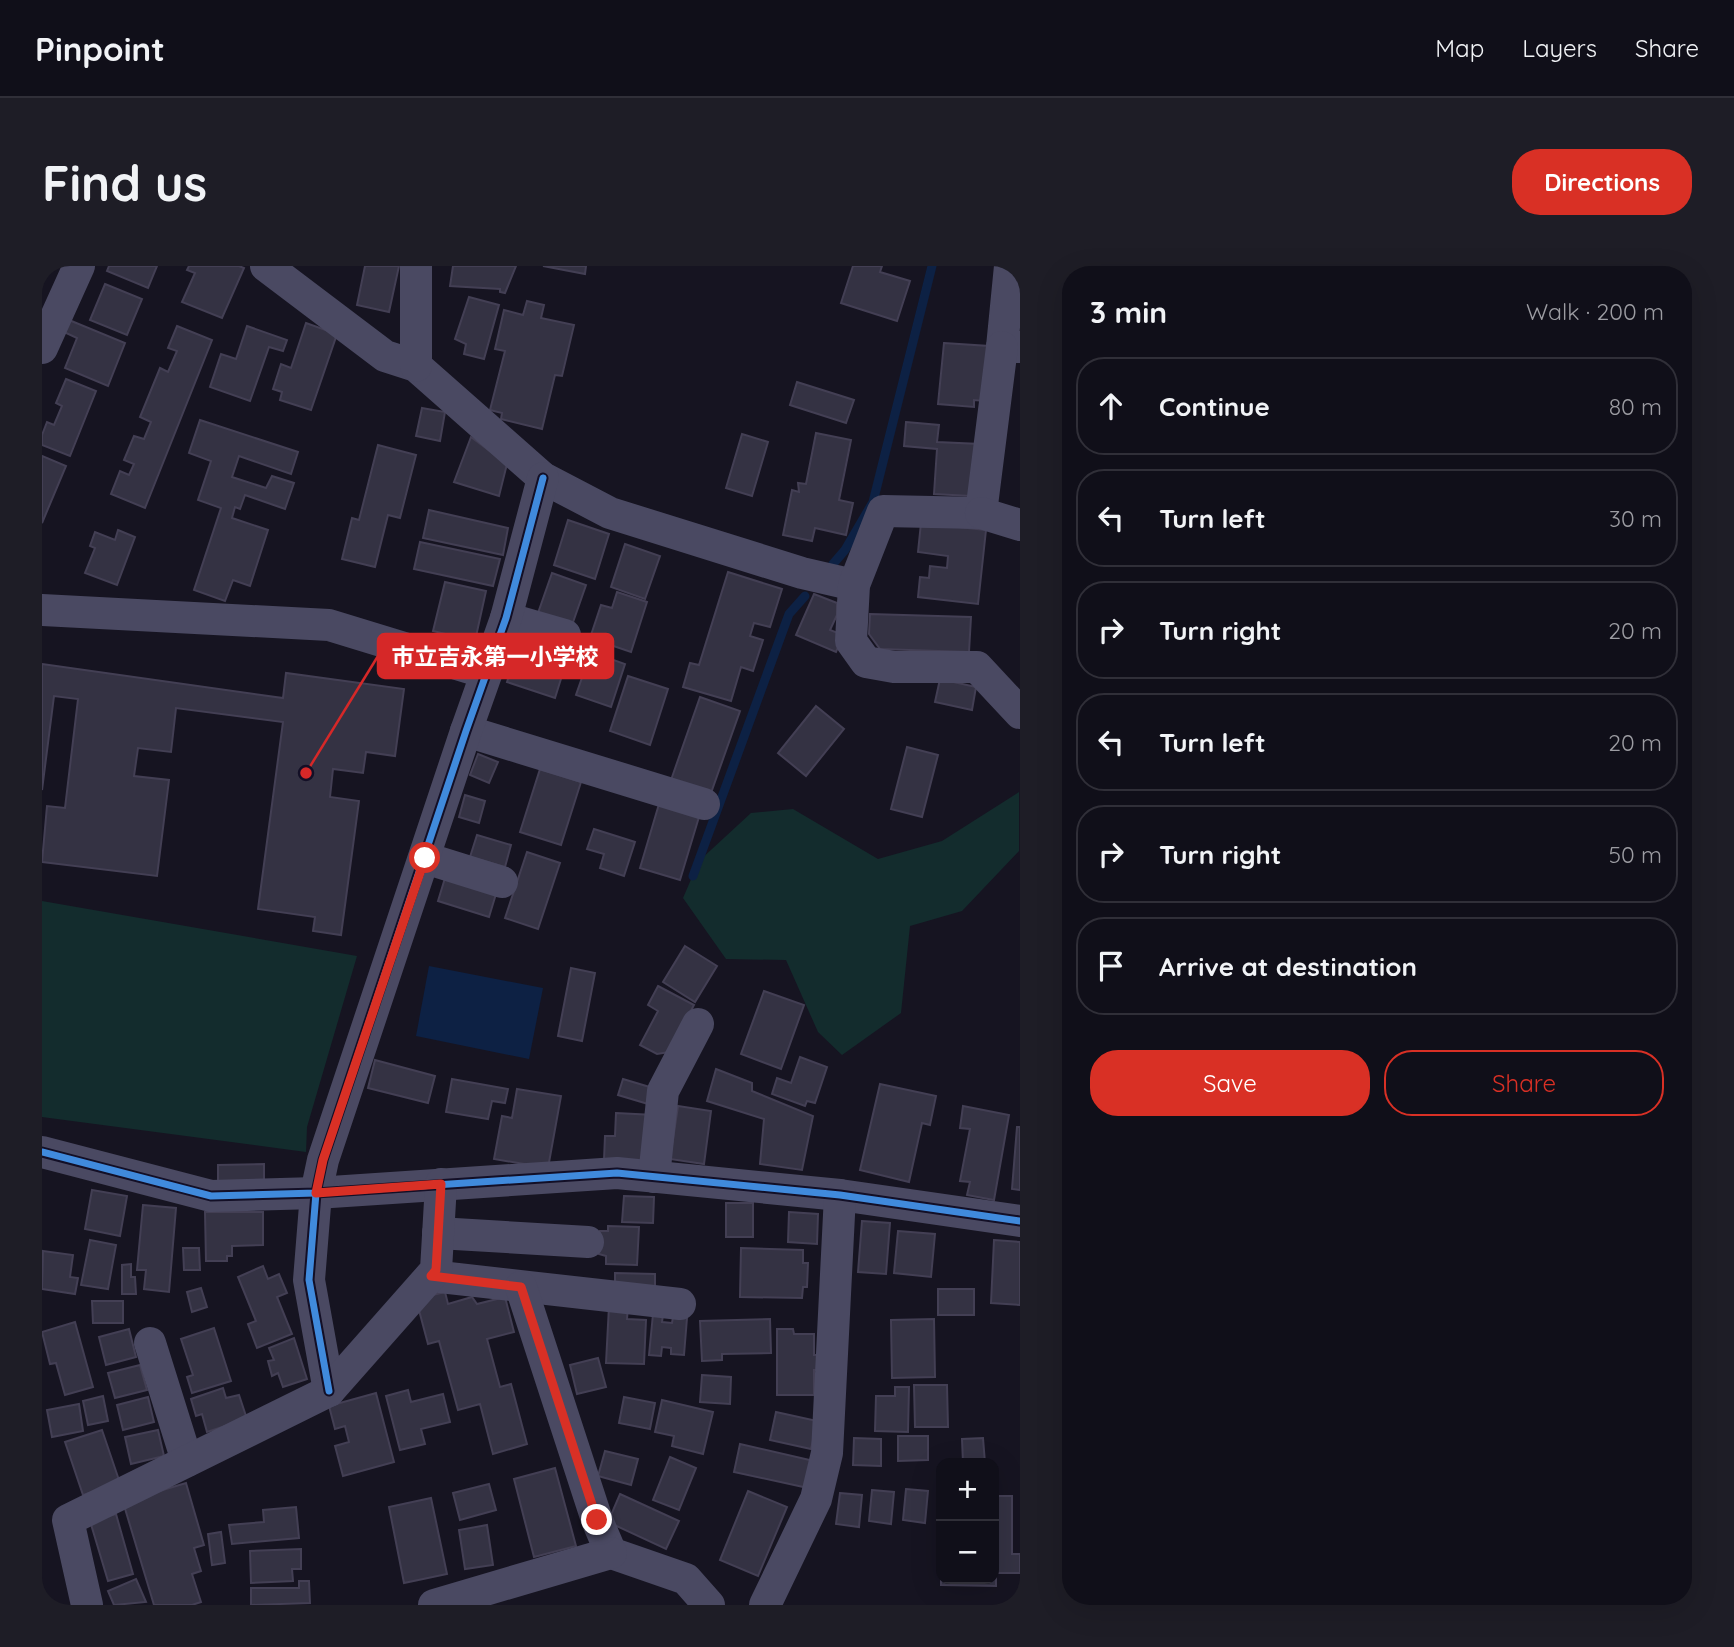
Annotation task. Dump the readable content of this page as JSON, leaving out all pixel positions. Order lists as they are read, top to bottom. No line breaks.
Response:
{"places":["市立吉永第一小学校"],"page":{"header":"Pinpoint","nav":["Map","Layers","Share"],"buttons":["Directions",["Save","Share"]],"title":"Find us","heading":["3 min","Walk · 200 m"],"list":[["Continue","80 m"],["Turn left","30 m"],["Turn right","20 m"],["Turn left","20 m"],["Turn right","50 m"],"Arrive at destination"],"map_buttons":["+","−"]}}
